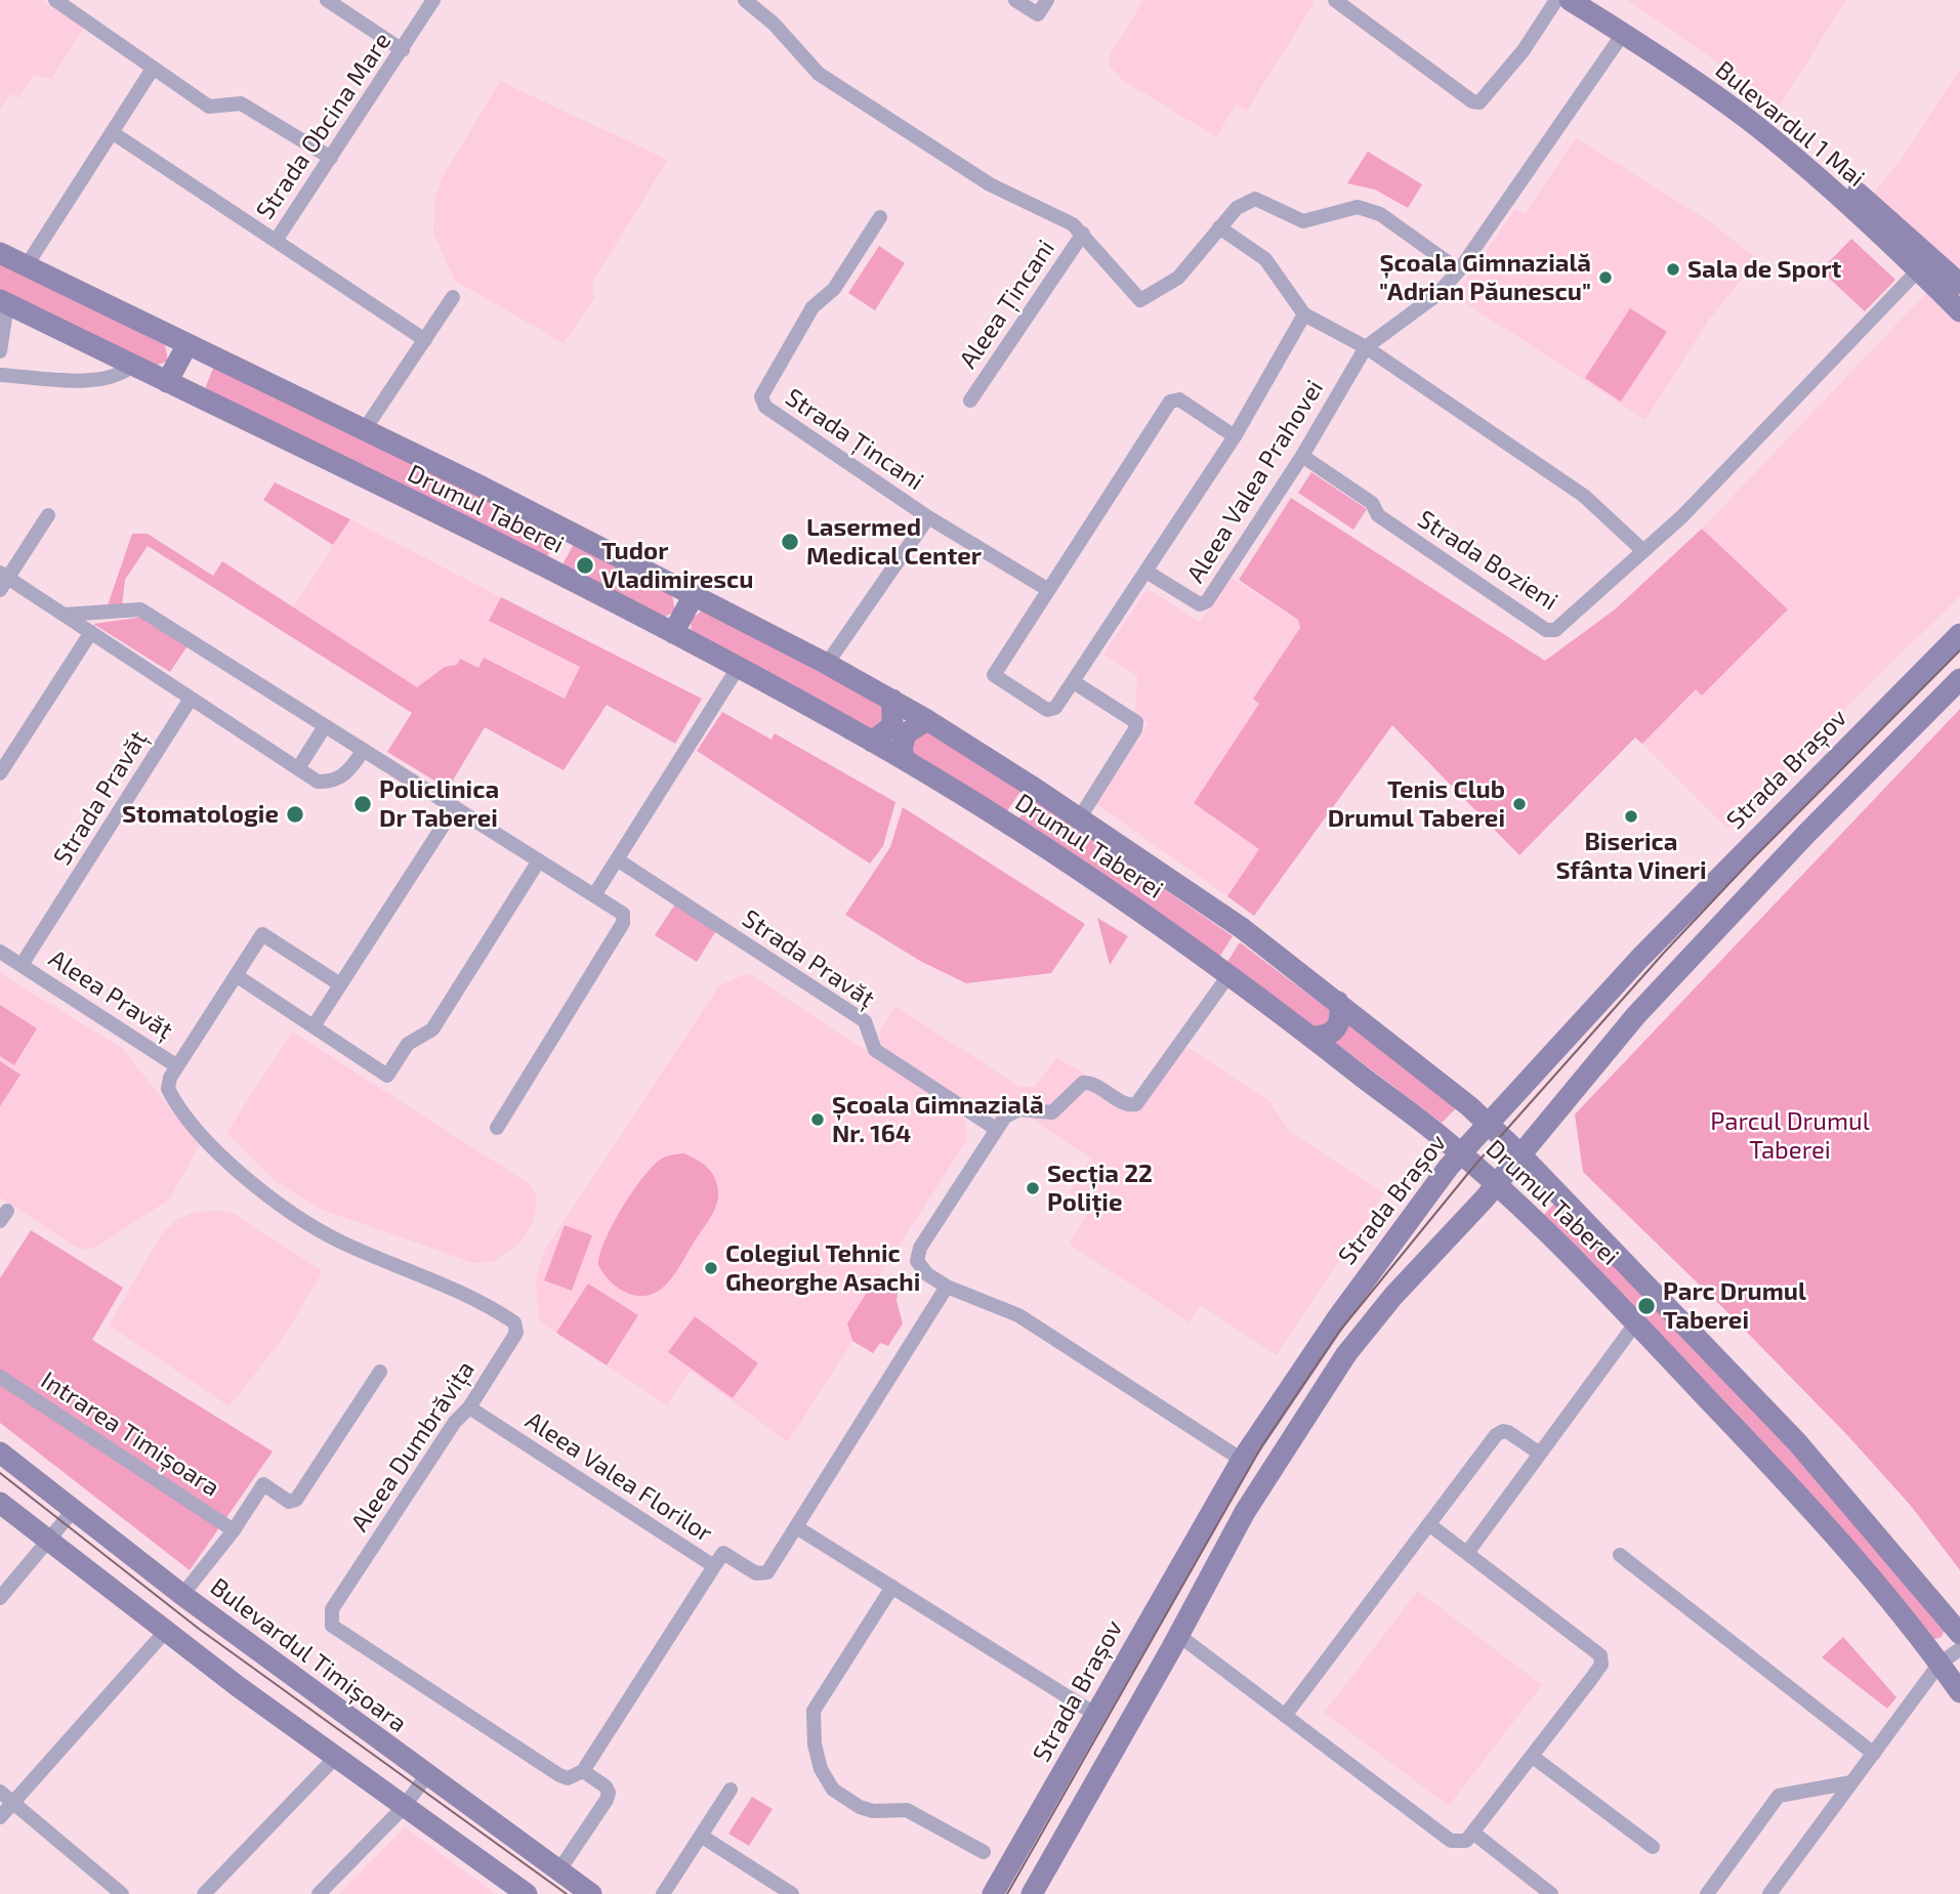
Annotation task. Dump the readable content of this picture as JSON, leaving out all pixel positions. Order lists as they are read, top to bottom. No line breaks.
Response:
{"streets":{"main road":["Bulevardul 1 Mai","Drumul Taberei","Strada Brașov","Bulevardul Timișoara"],"street":["Strada Obcina Mare","Aleea Țincani","Strada Țincani","Aleea Valea Prahovei","Strada Bozieni","Strada Pravăț","Aleea Pravăț","Intrarea Timișoara","Aleea Dumbrăvița","Aleea Valea Florilor"]},"crossings":[["Bulevardul 1 Mai","Aleea Valea Prahovei"],["Bulevardul 1 Mai","Strada Bozieni"],["Strada Țincani","Aleea Valea Prahovei"],["Strada Țincani","Drumul Taberei"],["Aleea Valea Prahovei","Strada Bozieni"],["Drumul Taberei","Strada Brașov"],["Strada Pravăț","Aleea Pravăț"],["Aleea Pravăț","Aleea Dumbrăvița"],["Aleea Dumbrăvița","Aleea Valea Florilor"]],"parks":["Parcul Drumul Taberei"],"places":["Sala de Sport","Școala Gimnazială \"Adrian Păunescu\"","Lasermed Medical Center","Tudor Vladimirescu","Policlinica Dr Taberei","Tenis Club Drumul Taberei","Stomatologie","Biserica Sfânta Vineri","Școala Gimnazială Nr. 164","Secția 22 Poliție","Colegiul Tehnic Gheorghe Asachi","Parc Drumul Taberei"]}
